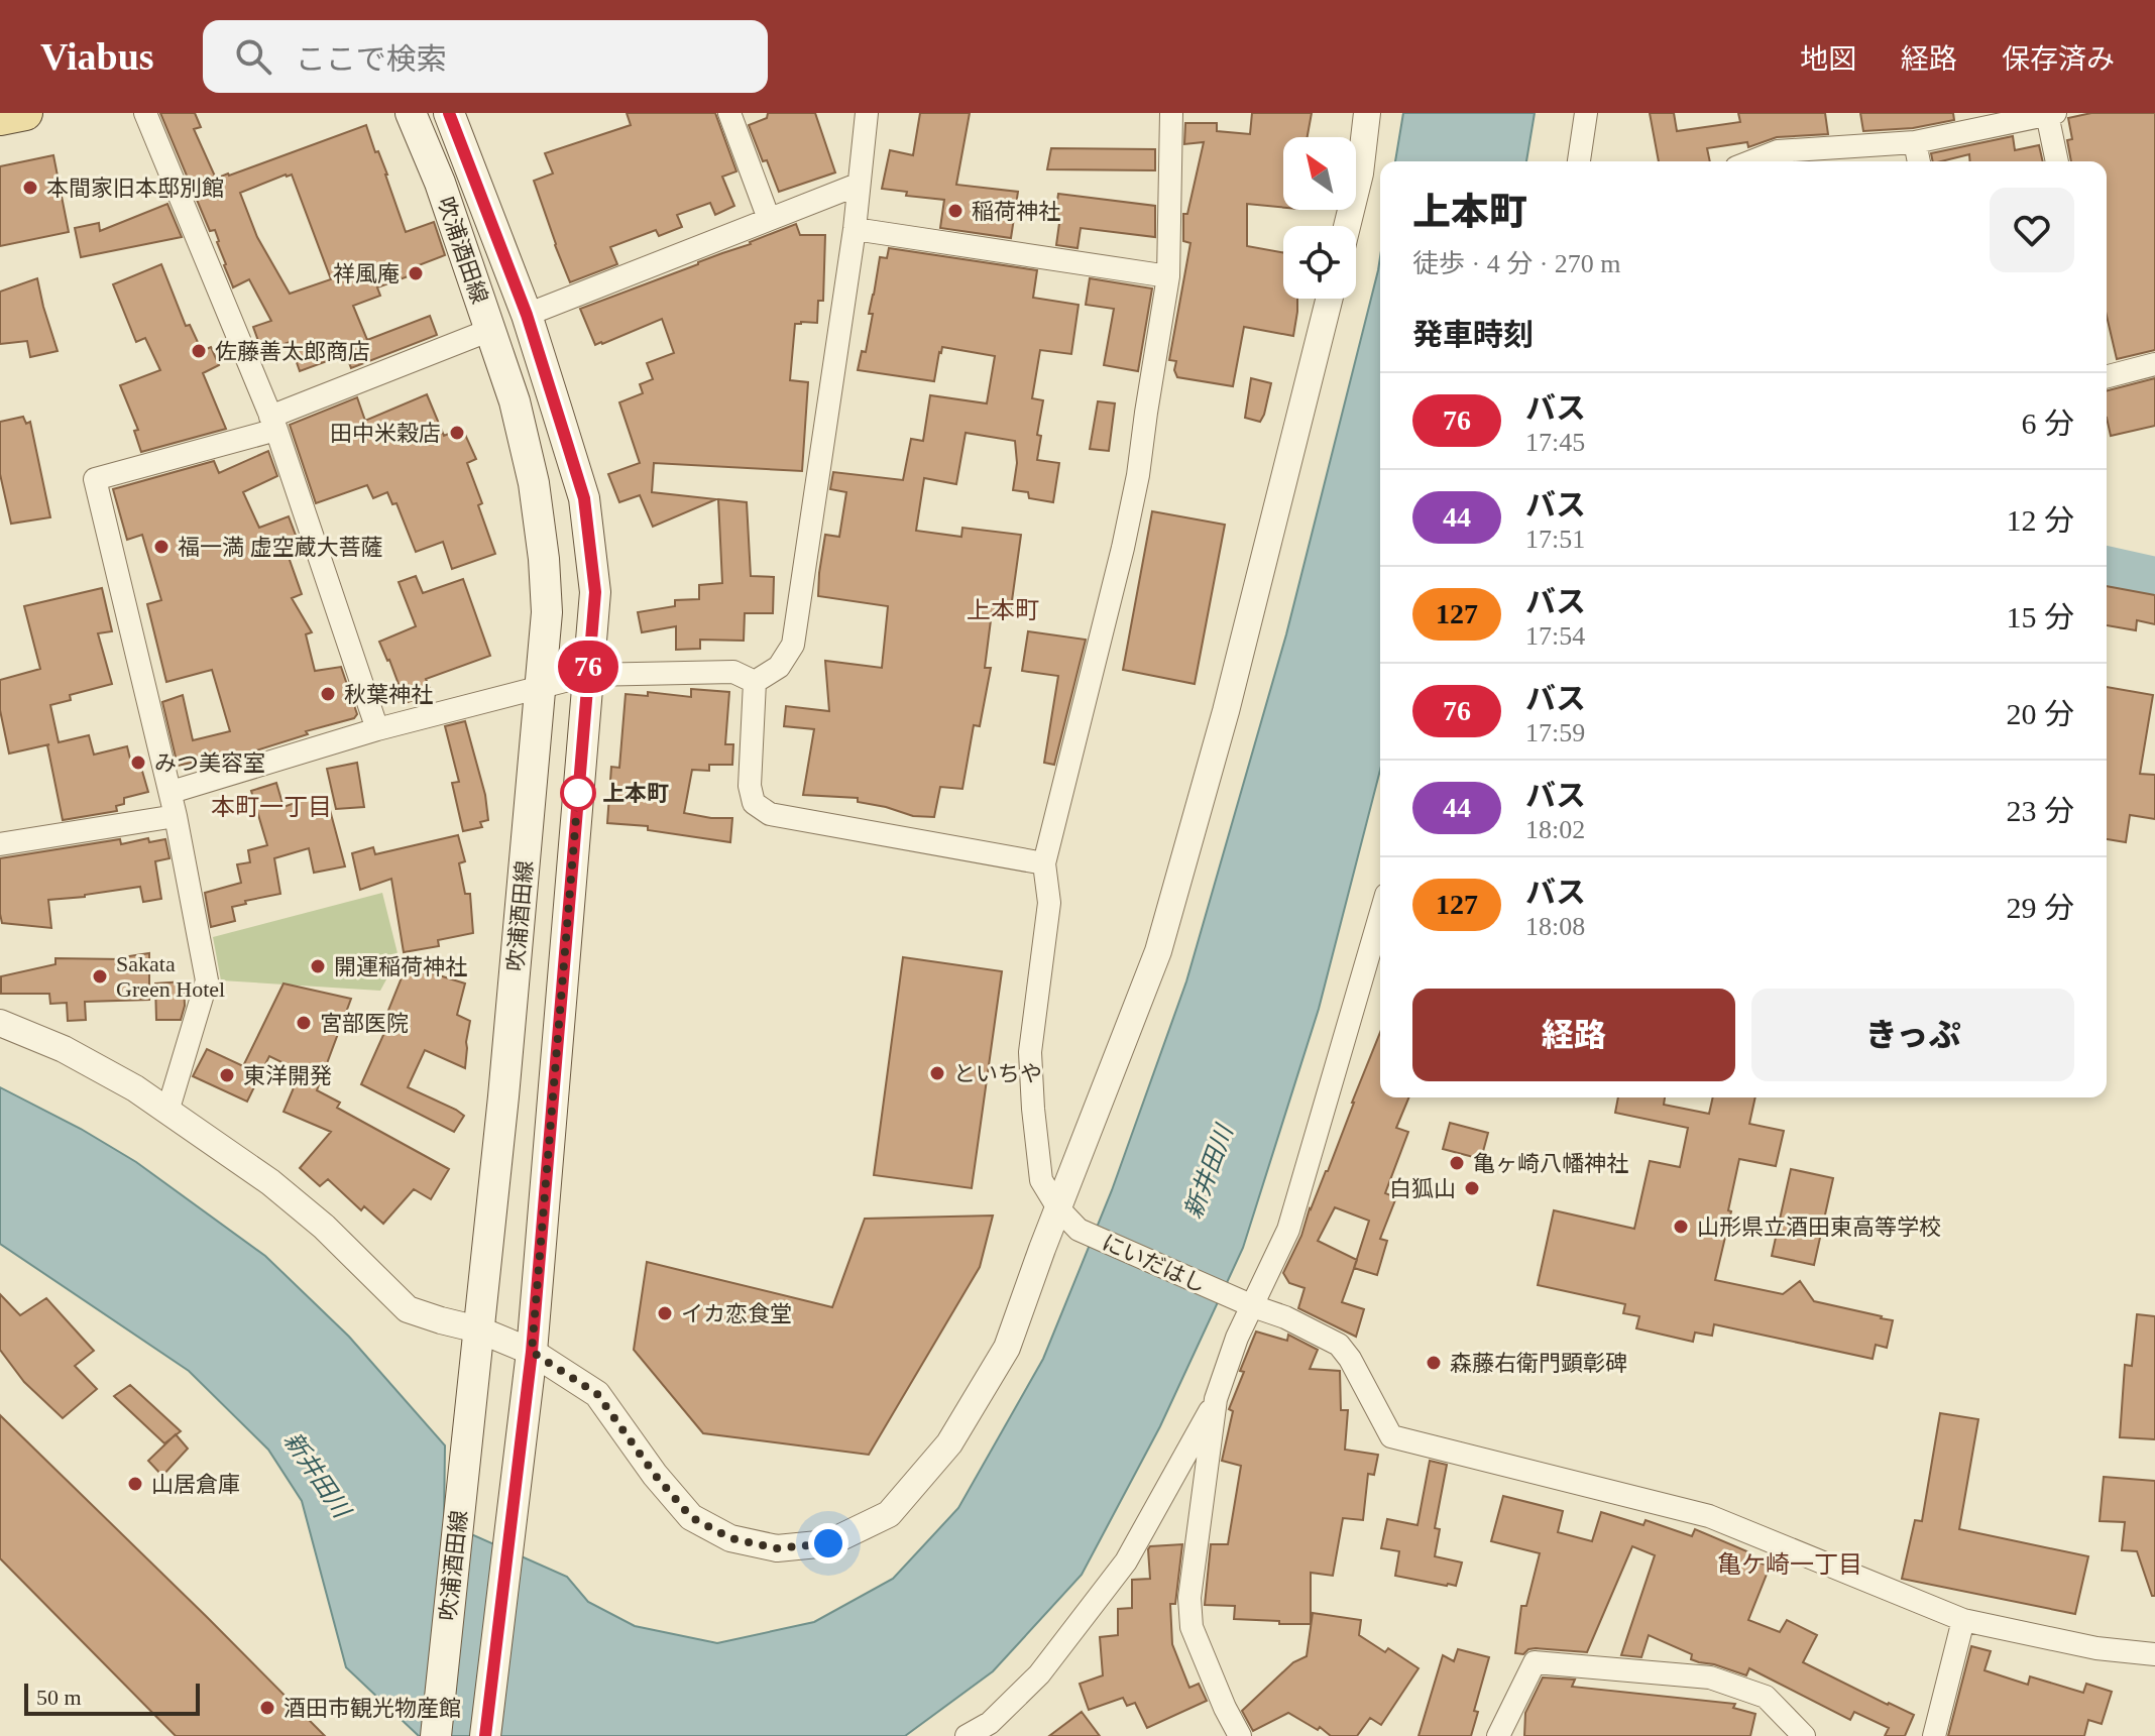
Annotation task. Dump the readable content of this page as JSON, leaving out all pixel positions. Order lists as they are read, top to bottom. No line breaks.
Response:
{"streets":{"main road":["吹浦酒田線"],"street":["にいだはし"]},"districts":["上本町","本町一丁目","亀ケ崎一丁目"],"water":["新井田川"],"places":["本間家旧本邸別館","稲荷神社","祥風庵","佐藤善太郎商店","田中米穀店","福一満 虚空蔵大菩薩","秋葉神社","みつ美容室","上本町","開運稲荷神社","Sakata Green Hotel","宮部医院","といちや","東洋開発","亀ヶ崎八幡神社","白狐山","山形県立酒田東高等学校","イカ恋食堂","森藤右衛門顕彰碑","山居倉庫","酒田市観光物産館"],"lines":["bus line 76"],"scale_bar":"50 m","north":"top left","page":{"header":"Viabus","search":"ここで検索","nav":["地図","経路","保存済み"],"on_map":"76","heading":[["上本町","徒歩 · 4 分 · 270 m"],"発車時刻"],"list":[{"mark":"76","name":"バス","note":"17:45","value":"6 分"},{"mark":"44","name":"バス","note":"17:51","value":"12 分"},{"mark":"127","name":"バス","note":"17:54","value":"15 分"},{"mark":"76","name":"バス","note":"17:59","value":"20 分"},{"mark":"44","name":"バス","note":"18:02","value":"23 分"},{"mark":"127","name":"バス","note":"18:08","value":"29 分"}],"buttons":["経路","きっぷ"],"scale":"50 m"}}
